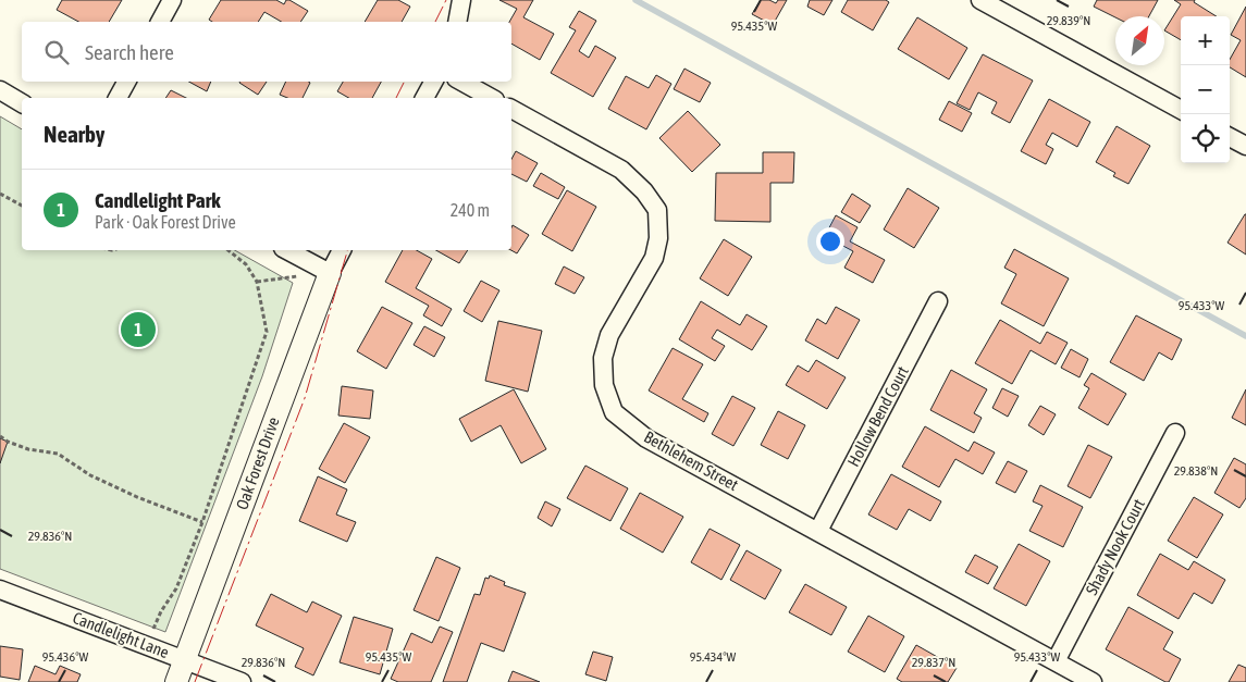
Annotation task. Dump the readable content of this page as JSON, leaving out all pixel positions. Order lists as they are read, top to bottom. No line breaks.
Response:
{"streets":{"street":["Hollow Bend Court","Bethlehem Street","Oak Forest Drive","Shady Nook Court","Candlelight Lane"]},"crossings":[["Hollow Bend Court","Bethlehem Street"],["Bethlehem Street","Shady Nook Court"],["Oak Forest Drive","Candlelight Lane"]],"north":"top right","page":{"map_buttons":["+","−"],"search":"Search here","heading":"Nearby","list":[{"mark":"1","name":"Candlelight Park","note":"Park · Oak Forest Drive","value":"240 m"}],"pins":"1"},"coordinates":["29.839°N","95.435°W","95.433°W","29.838°N","29.836°N","95.436°W","95.434°W","29.837°N"]}
